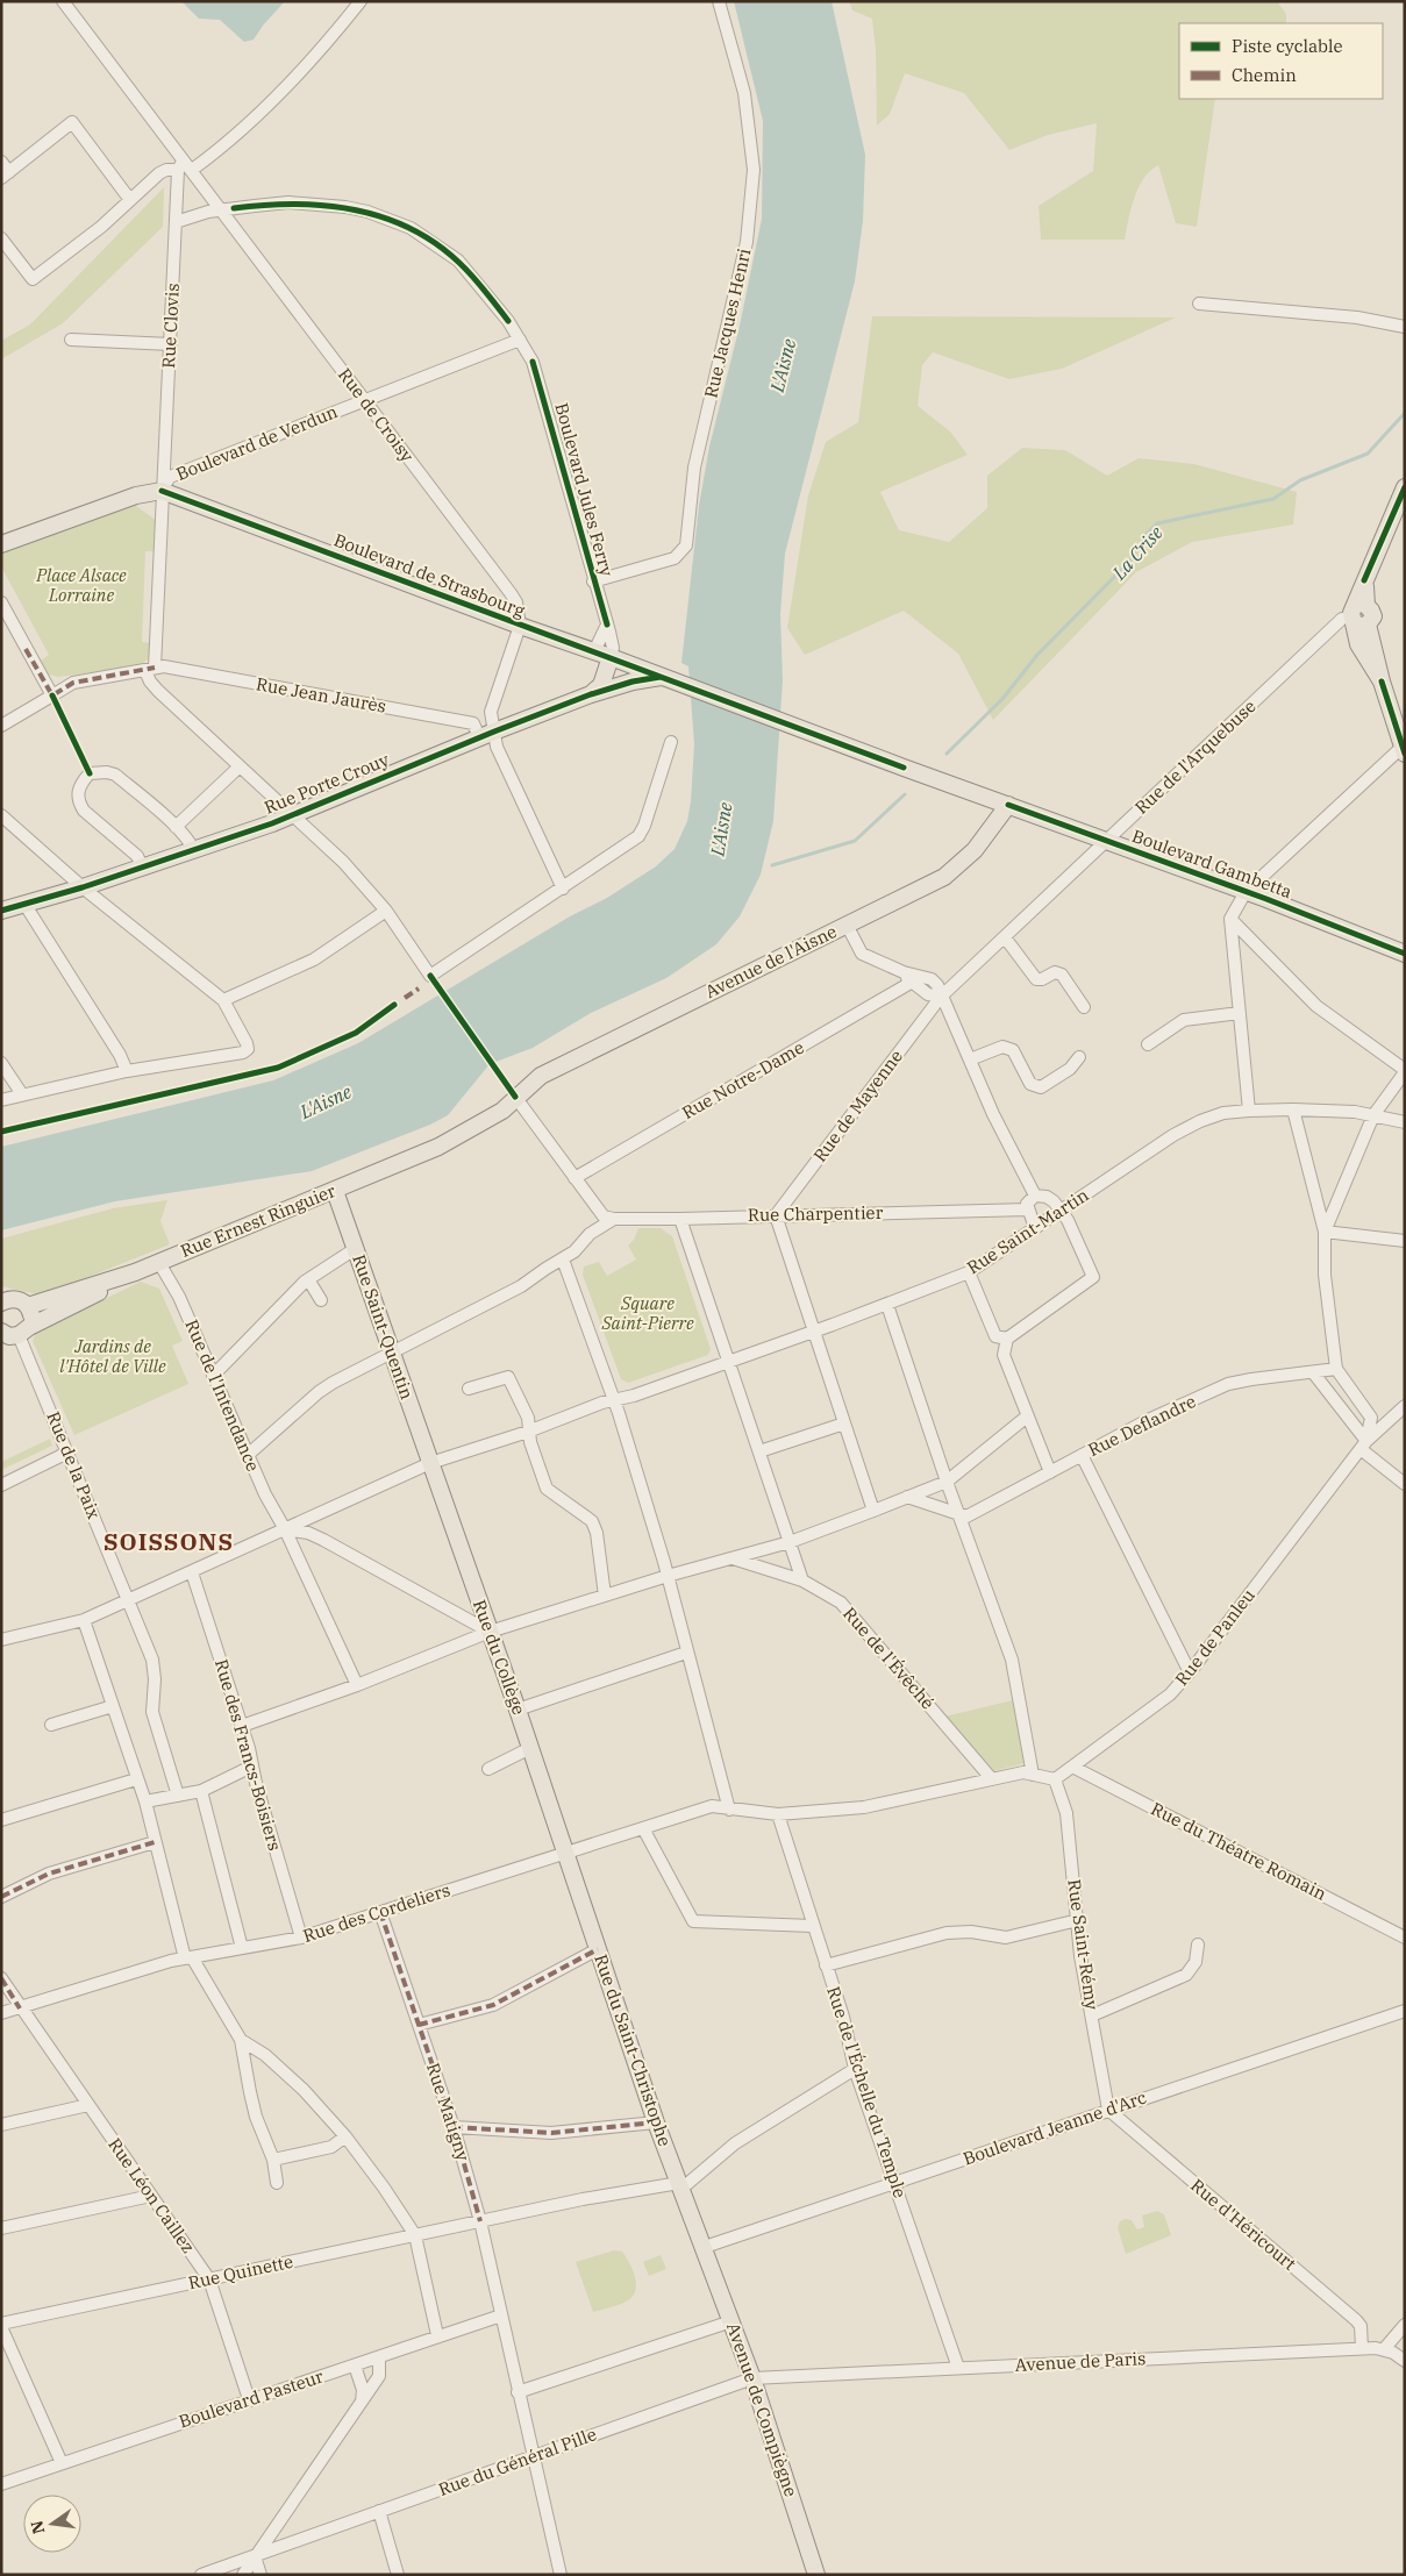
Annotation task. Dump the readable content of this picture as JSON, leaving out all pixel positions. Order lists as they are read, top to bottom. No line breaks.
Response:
{"streets":{"main road":["Boulevard de Strasbourg","Rue Porte Crouy","Boulevard Gambetta","Avenue de l'Aisne","Rue Ernest Ringuier","Rue Saint-Quentin","Rue du Collège","Rue du Saint-Christophe","Avenue de Compiègne"],"street":["Rue Jacques Henri","Rue Clovis","Rue de Croisy","Boulevard de Verdun","Boulevard Jules Ferry","Rue Jean Jaurès","Rue de l'Arquebuse","Rue Notre-Dame","Rue de Mayenne","Rue Charpentier","Rue Saint-Martin","Rue de l'Intendance","Rue Deflandre","Rue de la Paix","Rue de Panleu","Rue de l'Évêché","Rue des Francs-Boisiers","Rue du Théatre Romain","Rue des Cordeliers","Rue Saint-Rémy","Rue de l'Échelle du Temple","Rue Matigny","Boulevard Jeanne d'Arc","Rue Léon Caillez","Rue d'Héricourt","Rue Quinette","Avenue de Paris","Boulevard Pasteur","Rue du Général Pille"]},"crossings":[["Rue Jacques Henri","Boulevard Jules Ferry"],["Rue Clovis","Rue de Croisy"],["Rue Clovis","Boulevard de Verdun"],["Rue Clovis","Boulevard de Strasbourg"],["Rue Clovis","Rue Jean Jaurès"],["Rue de Croisy","Boulevard de Verdun"],["Rue de Croisy","Boulevard Jules Ferry"],["Rue de Croisy","Boulevard de Strasbourg"],["Boulevard de Verdun","Boulevard Jules Ferry"],["Boulevard de Verdun","Boulevard de Strasbourg"],["Boulevard Jules Ferry","Boulevard de Strasbourg"],["Boulevard de Strasbourg","Rue Porte Crouy"],["Boulevard de Strasbourg","Boulevard Gambetta"],["Rue Jean Jaurès","Rue Porte Crouy"],["Rue de l'Arquebuse","Boulevard Gambetta"],["Rue de l'Arquebuse","Rue de Mayenne"],["Boulevard Gambetta","Avenue de l'Aisne"],["Avenue de l'Aisne","Rue Ernest Ringuier"],["Rue de Mayenne","Rue Charpentier"],["Rue Ernest Ringuier","Rue Saint-Quentin"],["Rue Ernest Ringuier","Rue de l'Intendance"],["Rue Saint-Martin","Rue Saint-Quentin"],["Rue Saint-Martin","Rue de l'Intendance"],["Rue Saint-Martin","Rue de la Paix"],["Rue Saint-Martin","Rue du Collège"],["Rue Saint-Martin","Rue des Francs-Boisiers"],["Rue Saint-Quentin","Rue du Collège"],["Rue de Panleu","Rue du Théatre Romain"],["Rue de Panleu","Rue Saint-Rémy"],["Rue du Collège","Rue des Cordeliers"],["Rue du Collège","Rue du Saint-Christophe"],["Rue de l'Évêché","Rue des Cordeliers"],["Rue des Francs-Boisiers","Rue des Cordeliers"],["Rue des Cordeliers","Rue du Saint-Christophe"],["Rue des Cordeliers","Rue de l'Échelle du Temple"],["Rue des Cordeliers","Rue Matigny"],["Rue des Cordeliers","Rue Léon Caillez"],["Rue Saint-Rémy","Boulevard Jeanne d'Arc"],["Rue Saint-Rémy","Rue d'Héricourt"],["Rue du Saint-Christophe","Boulevard Jeanne d'Arc"],["Rue du Saint-Christophe","Rue Quinette"],["Rue du Saint-Christophe","Avenue de Compiègne"],["Rue de l'Échelle du Temple","Boulevard Jeanne d'Arc"],["Rue de l'Échelle du Temple","Avenue de Paris"],["Rue Matigny","Rue Quinette"],["Rue Matigny","Boulevard Pasteur"],["Rue Matigny","Rue du Général Pille"],["Boulevard Jeanne d'Arc","Rue d'Héricourt"],["Boulevard Jeanne d'Arc","Avenue de Compiègne"],["Rue Léon Caillez","Rue Quinette"],["Rue Léon Caillez","Boulevard Pasteur"],["Rue d'Héricourt","Avenue de Paris"],["Avenue de Paris","Avenue de Compiègne"],["Avenue de Paris","Rue du Général Pille"],["Avenue de Compiègne","Rue du Général Pille"]],"districts":["SOISSONS"],"water":["L'Aisne","La Crise"],"parks":["Place Alsace Lorraine","Square Saint-Pierre","Jardins de l'Hôtel de Ville"],"legend":["Piste cyclable","Chemin"],"north":"left"}
